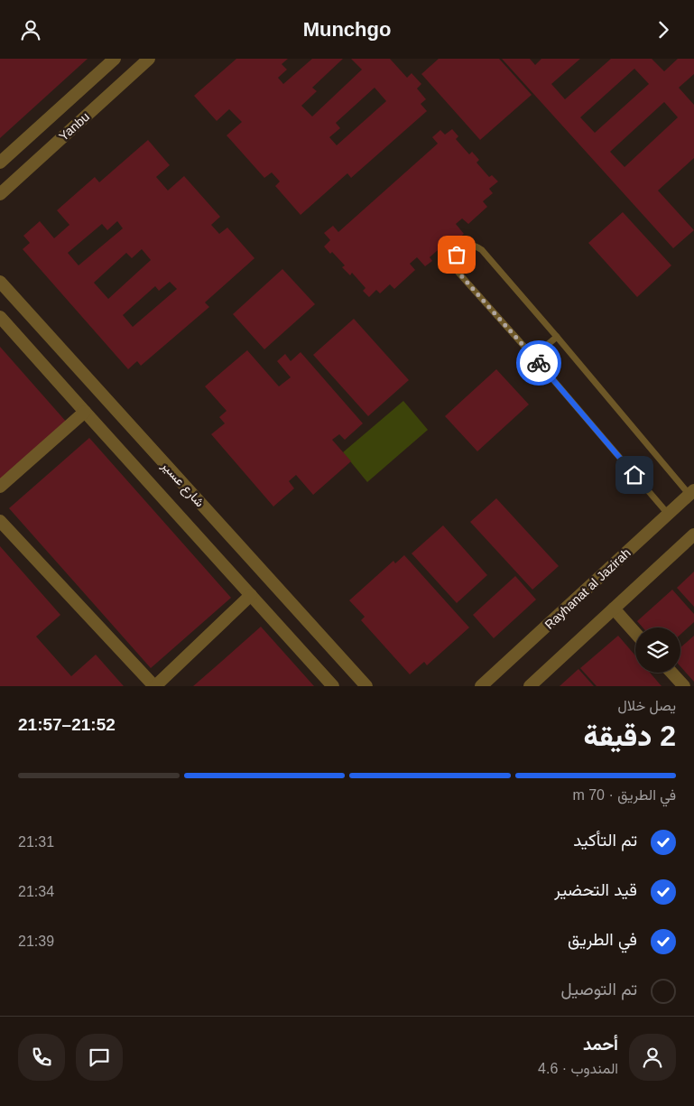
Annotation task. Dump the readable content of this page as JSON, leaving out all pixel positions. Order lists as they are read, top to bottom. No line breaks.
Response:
{"streets":{"street":["Yanbu","شارع عسير","Rayhanat al Jazirah"]},"page":{"header":"Munchgo","heading":["2 دقيقة","يصل خلال","21:52–21:57"],"panel":["أحمد","المندوب · 4.6"],"bar":"في الطريق · 70 m","list":[["تم التأكيد","21:31"],["قيد التحضير","21:34"],["في الطريق","21:39"],"تم التوصيل"]}}
